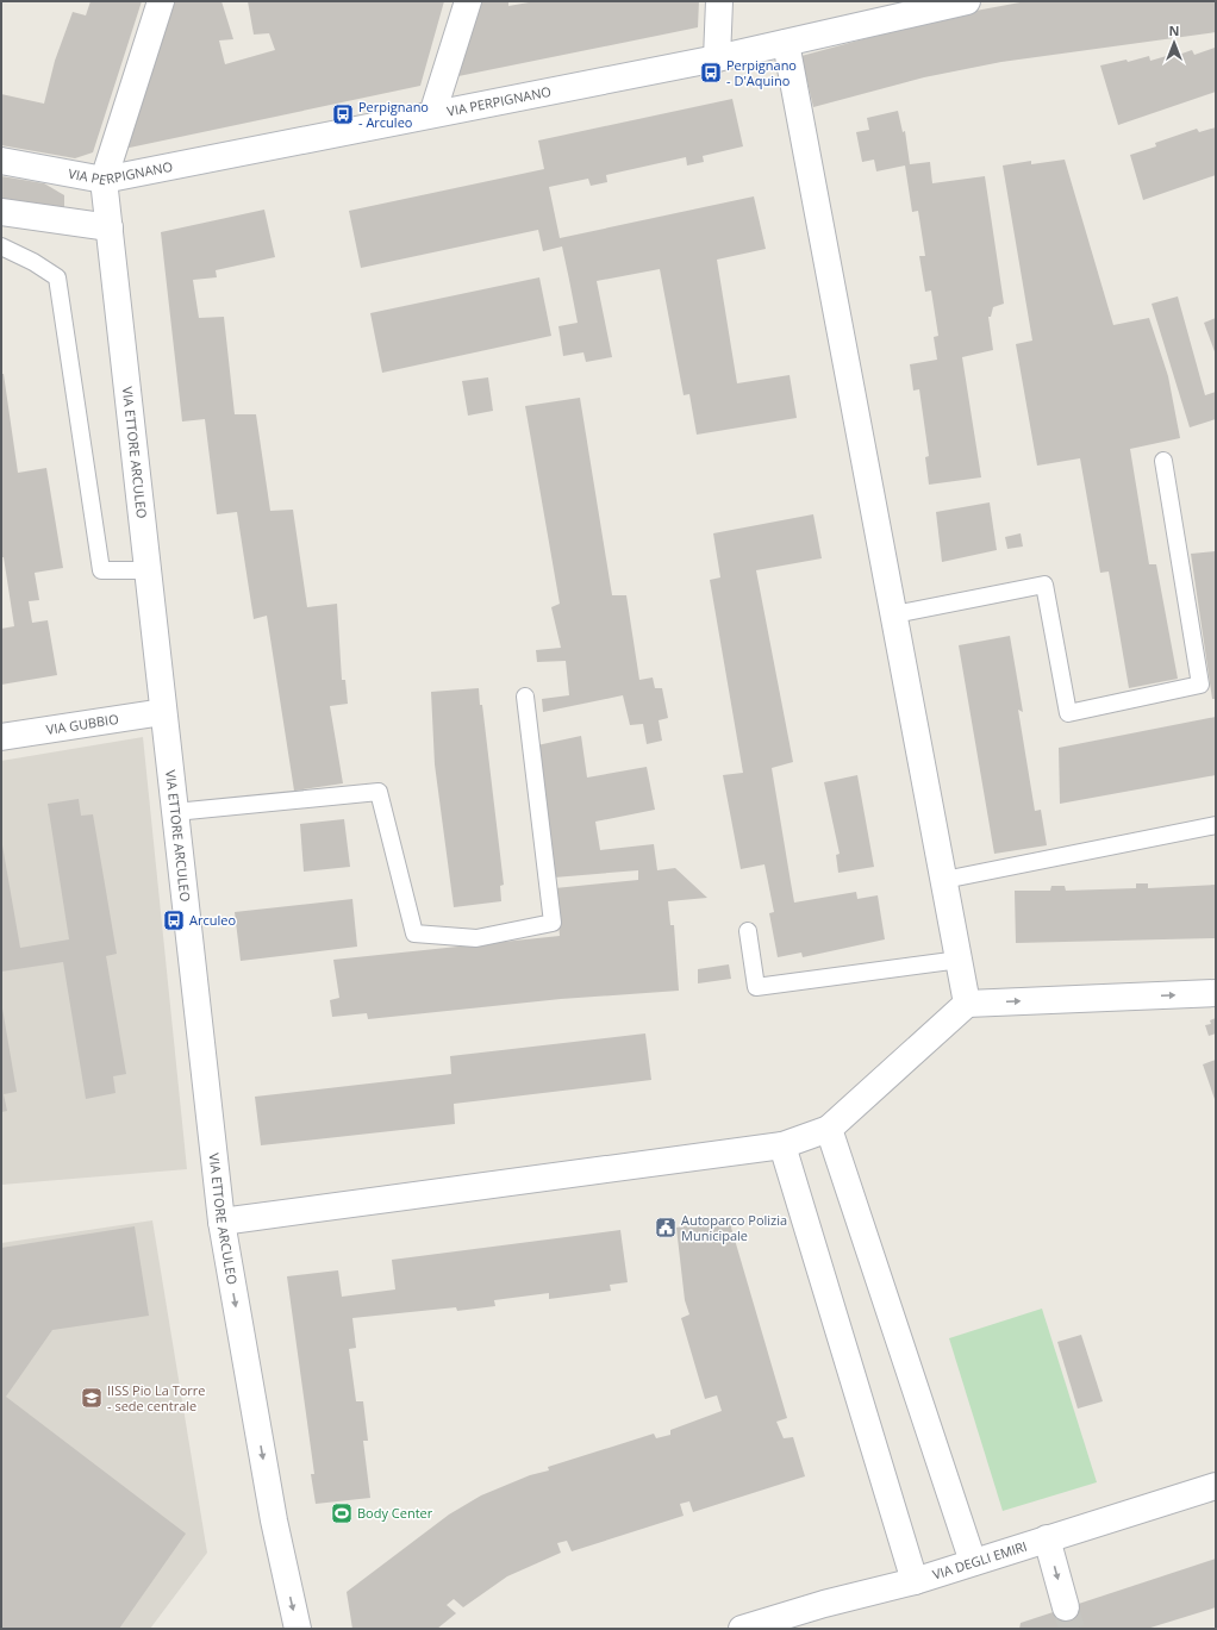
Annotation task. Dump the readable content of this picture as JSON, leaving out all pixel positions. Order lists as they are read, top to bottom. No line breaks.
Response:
{"streets":{"street":["VIA PERPIGNANO","VIA ETTORE ARCULEO","VIA GUBBIO","VIA DEGLI EMIRI"]},"crossings":[["VIA PERPIGNANO","VIA ETTORE ARCULEO"],["VIA ETTORE ARCULEO","VIA GUBBIO"]],"places":{"bus stop":["Perpignano - D'Aquino","Perpignano - Arculeo","Arculeo"],"public building":["Autoparco Polizia Municipale"],"school or university":["IISS Pio La Torre - sede centrale"],"sports":["Body Center"]},"north":"top"}
